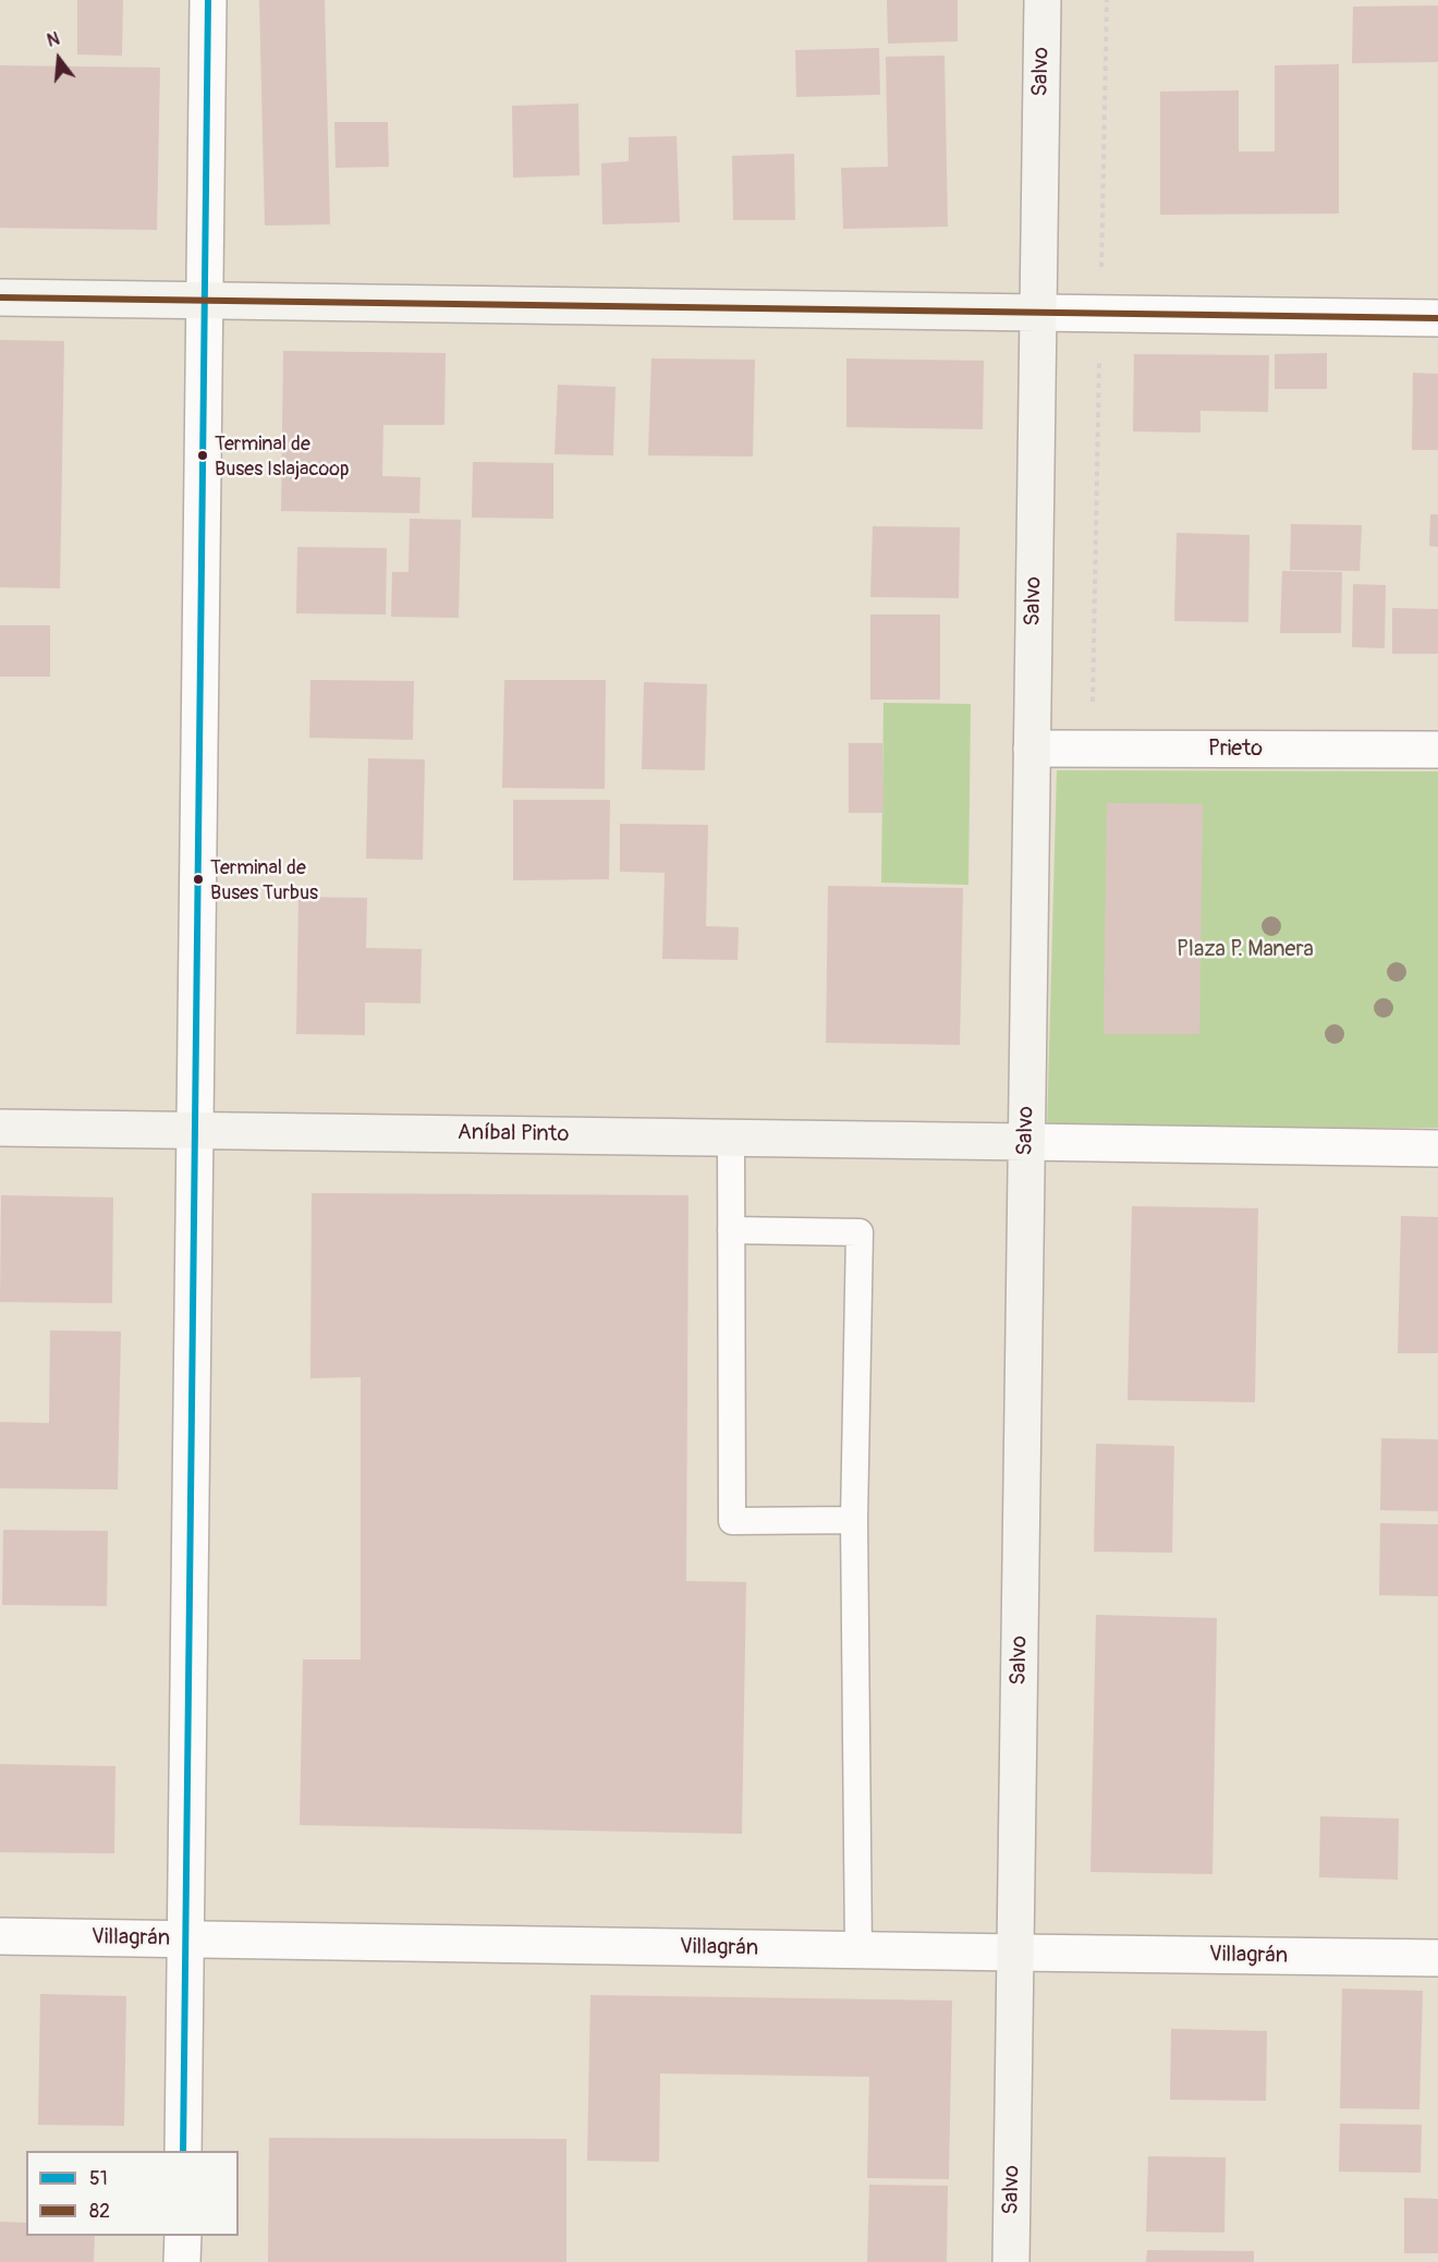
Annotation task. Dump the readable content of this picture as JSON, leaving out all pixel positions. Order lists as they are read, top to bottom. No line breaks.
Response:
{"streets":{"main road":["Salvo","Aníbal Pinto"],"street":["Prieto","Villagrán"]},"crossings":[["Salvo","Prieto"],["Salvo","Aníbal Pinto"],["Salvo","Villagrán"]],"parks":["Plaza P. Manera"],"places":["Terminal de Buses Islajacoop","Terminal de Buses Turbus"],"lines":["transit line 51","transit line 82"],"legend":["51","82"],"north":"top"}
